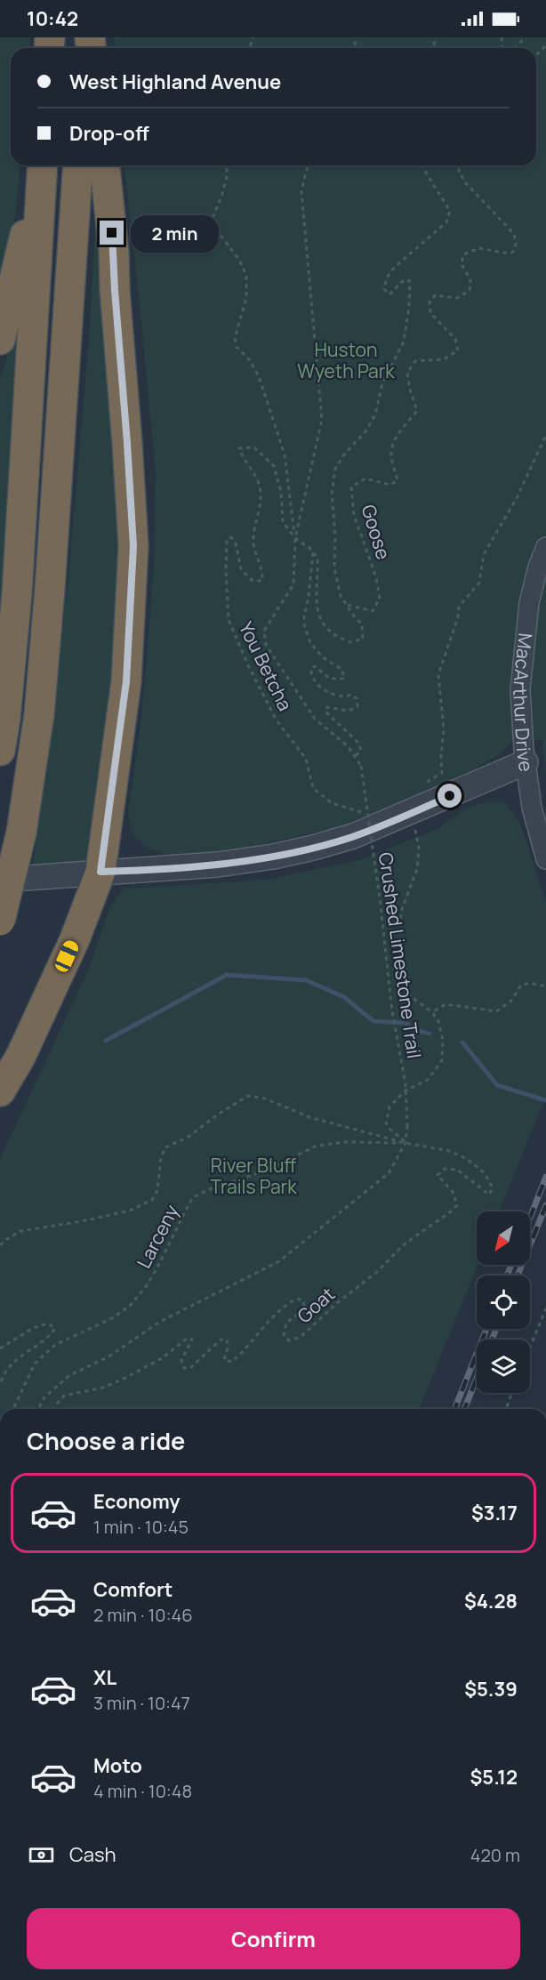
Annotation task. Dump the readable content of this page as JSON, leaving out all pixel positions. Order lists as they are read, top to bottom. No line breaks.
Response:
{"streets":{"street":["MacArthur Drive"],"path":["Goose","You Betcha","Crushed Limestone Trail","Larceny","Goat"]},"crossings":[["You Betcha","Crushed Limestone Trail"],["Crushed Limestone Trail","Larceny"],["Crushed Limestone Trail","Goat"],["Larceny","Goat"]],"parks":["Huston Wyeth Park","River Bluff Trails Park"],"north":"bottom left","page":{"status":"10:42","banner":["West Highland Avenue","Drop-off"],"bubble":"2 min","heading":"Choose a ride","list":[{"name":"Economy","note":"1 min · 10:45","value":"$3.17"},{"name":"Comfort","note":"2 min · 10:46","value":"$4.28"},{"name":"XL","note":"3 min · 10:47","value":"$5.39"},{"name":"Moto","note":"4 min · 10:48","value":"$5.12"}],"pay":["Cash","420 m"],"buttons":"Confirm"}}
